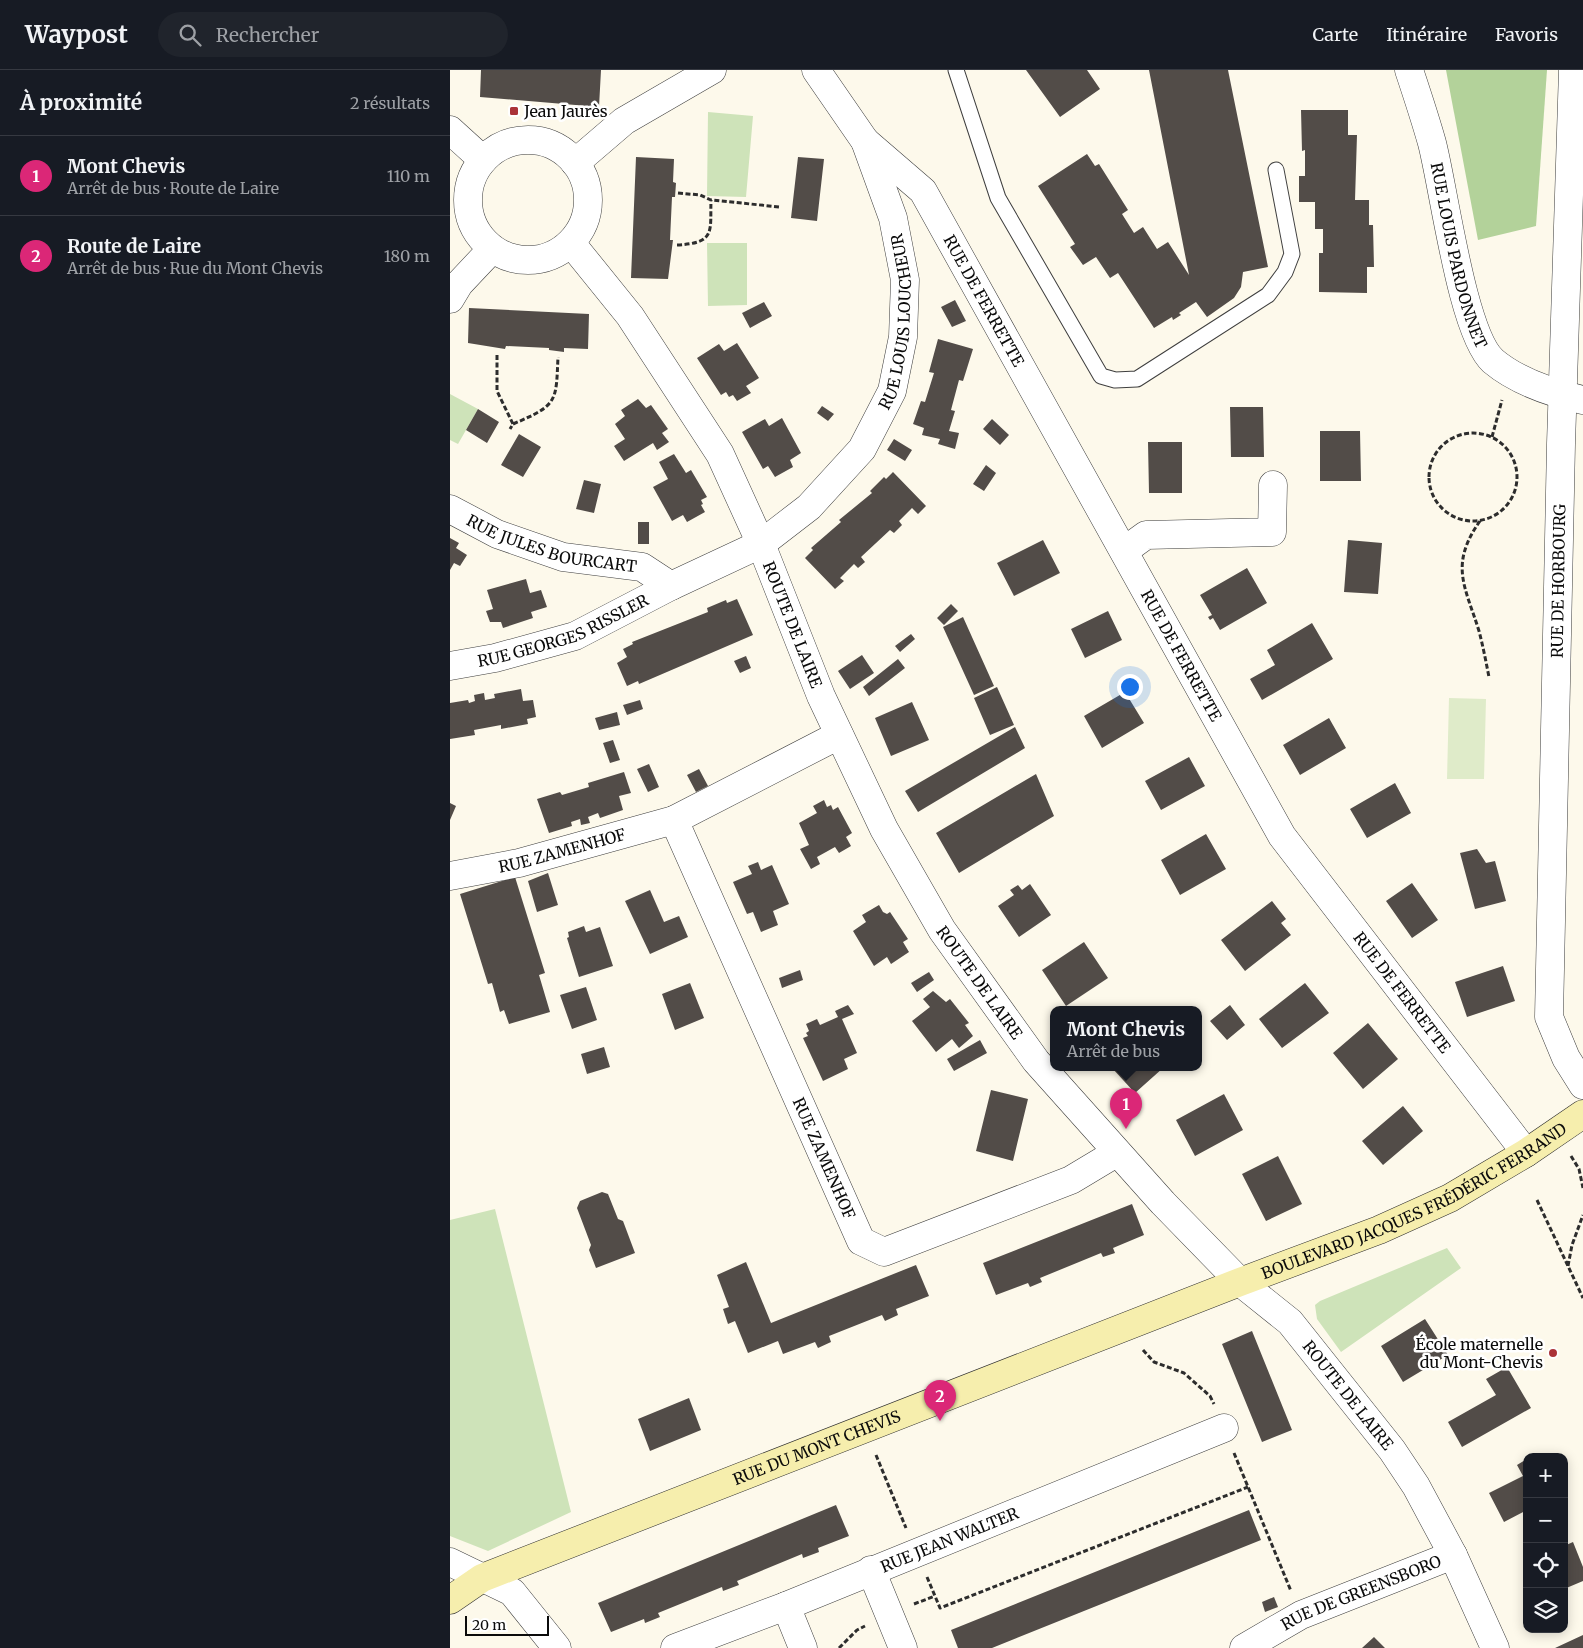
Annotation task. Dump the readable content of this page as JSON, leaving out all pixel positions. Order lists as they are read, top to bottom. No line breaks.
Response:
{"streets":{"street":["RUE LOUIS PARDONNET","RUE DE FERRETTE","RUE LOUIS LOUCHEUR","RUE JULES BOURCART","RUE DE HORBOURG","ROUTE DE LAIRE","RUE GEORGES RISSLER","RUE ZAMENHOF","BOULEVARD JACQUES FRÉDÉRIC FERRAND","RUE DU MONT CHEVIS","RUE JEAN WALTER","RUE DE GREENSBORO"]},"crossings":[["RUE LOUIS PARDONNET","RUE DE HORBOURG"],["RUE DE FERRETTE","RUE LOUIS LOUCHEUR"],["RUE DE FERRETTE","BOULEVARD JACQUES FRÉDÉRIC FERRAND"],["RUE LOUIS LOUCHEUR","ROUTE DE LAIRE"],["RUE JULES BOURCART","RUE GEORGES RISSLER"],["ROUTE DE LAIRE","RUE ZAMENHOF"],["ROUTE DE LAIRE","BOULEVARD JACQUES FRÉDÉRIC FERRAND"],["ROUTE DE LAIRE","RUE DU MONT CHEVIS"],["ROUTE DE LAIRE","RUE DE GREENSBORO"],["BOULEVARD JACQUES FRÉDÉRIC FERRAND","RUE DU MONT CHEVIS"]],"places":{"transit":["Jean Jaurès"],"other":["École maternelle du Mont-Chevis"]},"scale_bar":"20 m","page":{"header":"Waypost","search":"Rechercher","nav":["Carte","Itinéraire","Favoris"],"heading":["À proximité","2 résultats"],"list":[{"mark":"1","name":"Mont Chevis","note":"Arrêt de bus · Route de Laire","value":"110 m"},{"mark":"2","name":"Route de Laire","note":"Arrêt de bus · Rue du Mont Chevis","value":"180 m"}],"popup":["Mont Chevis","Arrêt de bus"],"pins":["1","2"],"map_buttons":["+","−"],"scale":"20 m"}}
